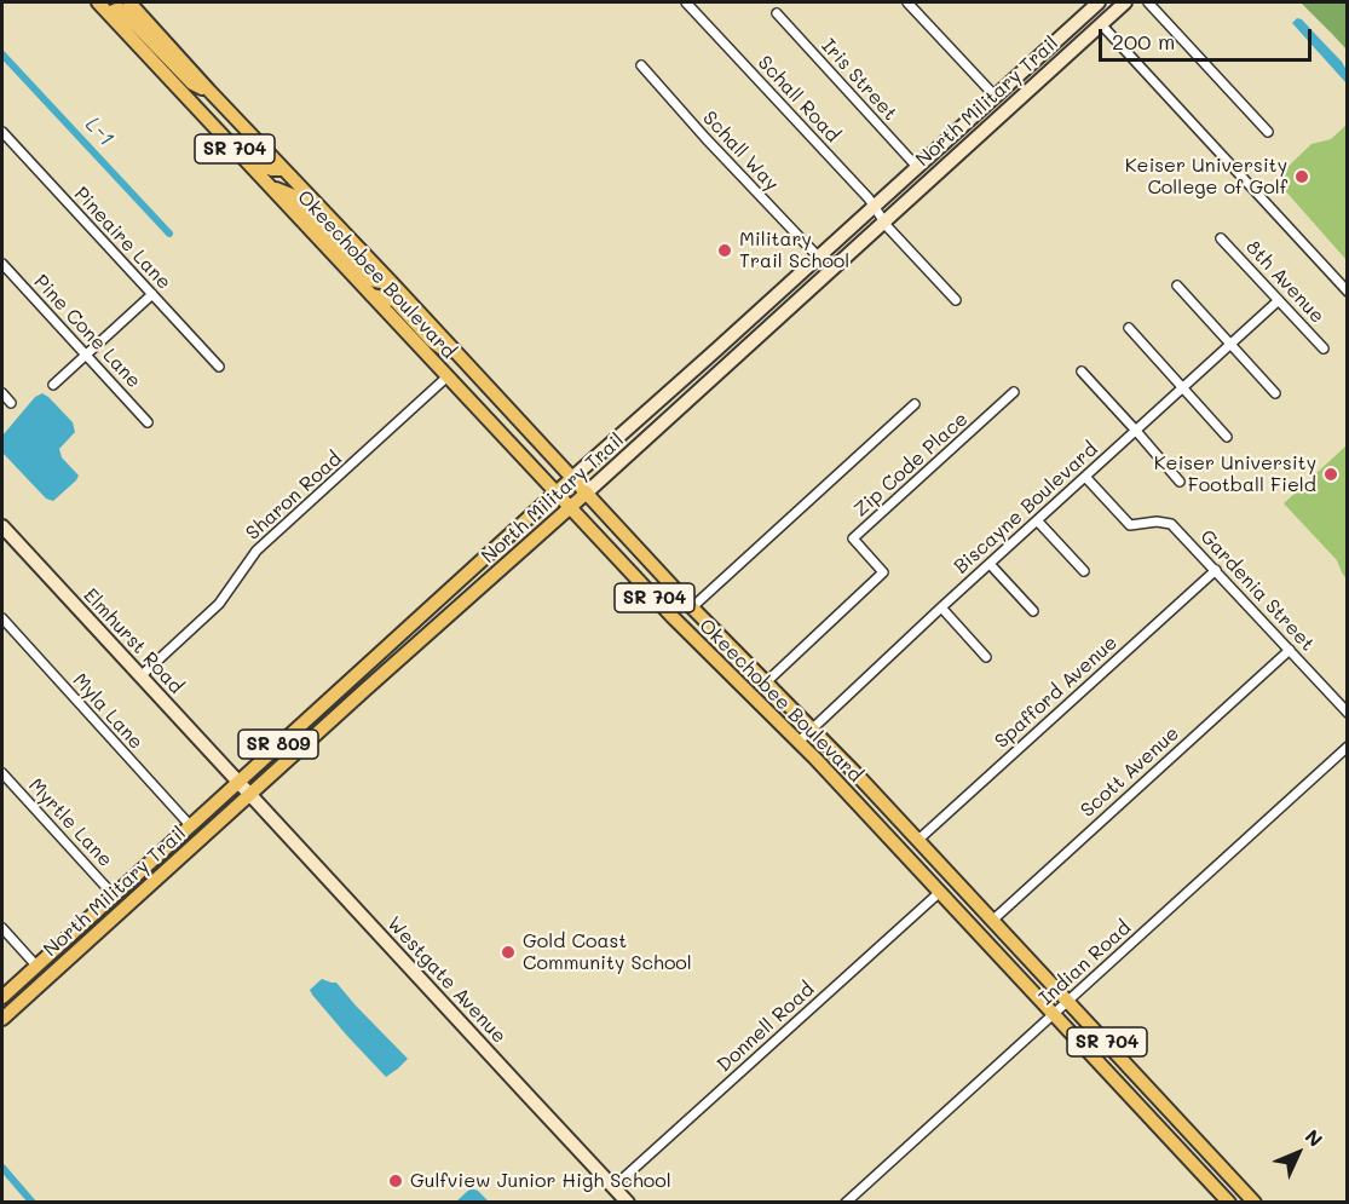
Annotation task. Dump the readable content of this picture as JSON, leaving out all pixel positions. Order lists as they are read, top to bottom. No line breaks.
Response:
{"streets":{"main road":["North Military Trail","SR 704","Okeechobee Boulevard","Elmhurst Road","SR 809","Westgate Avenue"],"street":["Iris Street","Schall Road","Schall Way","Pineaire Lane","8th Avenue","Pine Cone Lane","Zip Code Place","Sharon Road","Biscayne Boulevard","Gardenia Street","Spafford Avenue","Myla Lane","Scott Avenue","Myrtle Lane","Indian Road","Donnell Road"]},"crossings":[["Iris Street","North Military Trail"],["Schall Road","North Military Trail"],["North Military Trail","Schall Way"],["North Military Trail","Okeechobee Boulevard"],["North Military Trail","Elmhurst Road"],["North Military Trail","Myla Lane"],["North Military Trail","Myrtle Lane"],["North Military Trail","Westgate Avenue"],["Okeechobee Boulevard","Zip Code Place"],["Okeechobee Boulevard","Sharon Road"],["Okeechobee Boulevard","Biscayne Boulevard"],["Okeechobee Boulevard","Spafford Avenue"],["Okeechobee Boulevard","Scott Avenue"],["Okeechobee Boulevard","Indian Road"],["Okeechobee Boulevard","Donnell Road"],["8th Avenue","Biscayne Boulevard"],["Sharon Road","Elmhurst Road"],["Biscayne Boulevard","Gardenia Street"],["Gardenia Street","Spafford Avenue"],["Gardenia Street","Scott Avenue"],["Elmhurst Road","Westgate Avenue"],["Westgate Avenue","Donnell Road"]],"water":["L-1"],"places":["Keiser University College of Golf","Military Trail School","Keiser University Football Field","Gold Coast Community School","Gulfview Junior High School"],"scale_bar":"200 m","north":"top right"}
